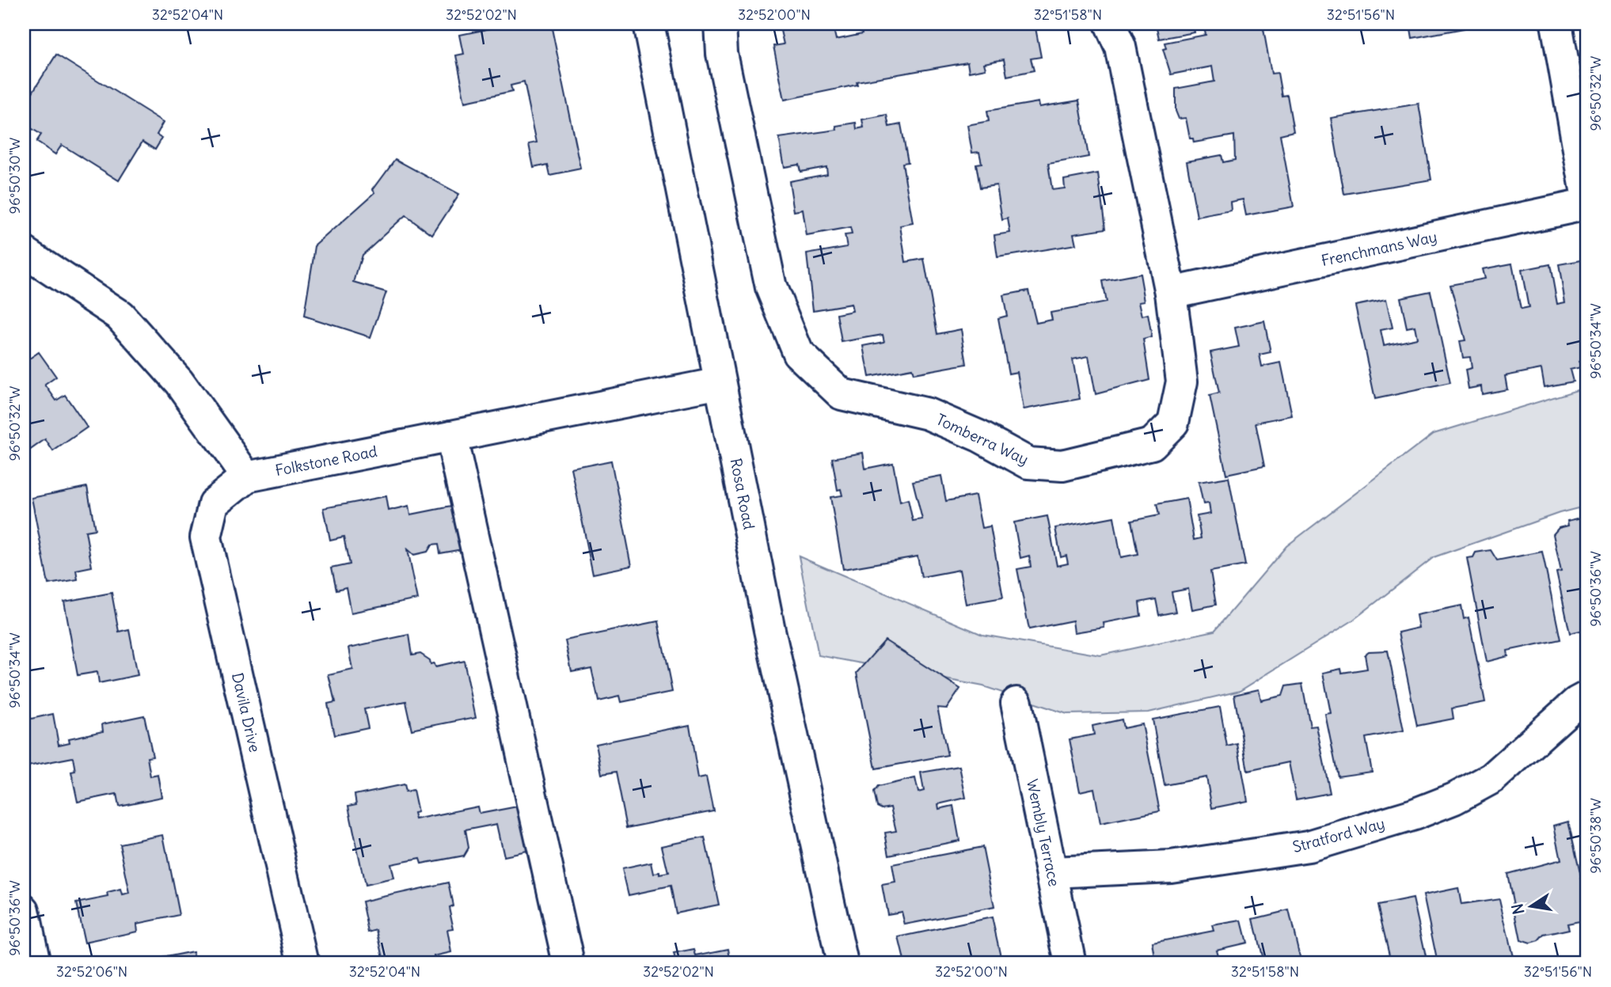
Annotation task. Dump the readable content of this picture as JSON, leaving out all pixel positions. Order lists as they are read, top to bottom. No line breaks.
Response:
{"streets":{"street":["Frenchmans Way","Tomberra Way","Folkstone Road","Rosa Road","Davila Drive","Wembly Terrace","Stratford Way"]},"crossings":[["Frenchmans Way","Tomberra Way"],["Folkstone Road","Rosa Road"],["Folkstone Road","Davila Drive"],["Wembly Terrace","Stratford Way"]],"north":"left","coordinates":["32°52'04\"N","32°52'02\"N","32°52'00\"N","32°51'58\"N","32°51'56\"N","96°50'32\"W","96°50'30\"W","96°50'34\"W","96°50'36\"W","96°50'38\"W","32°52'06\"N"]}
